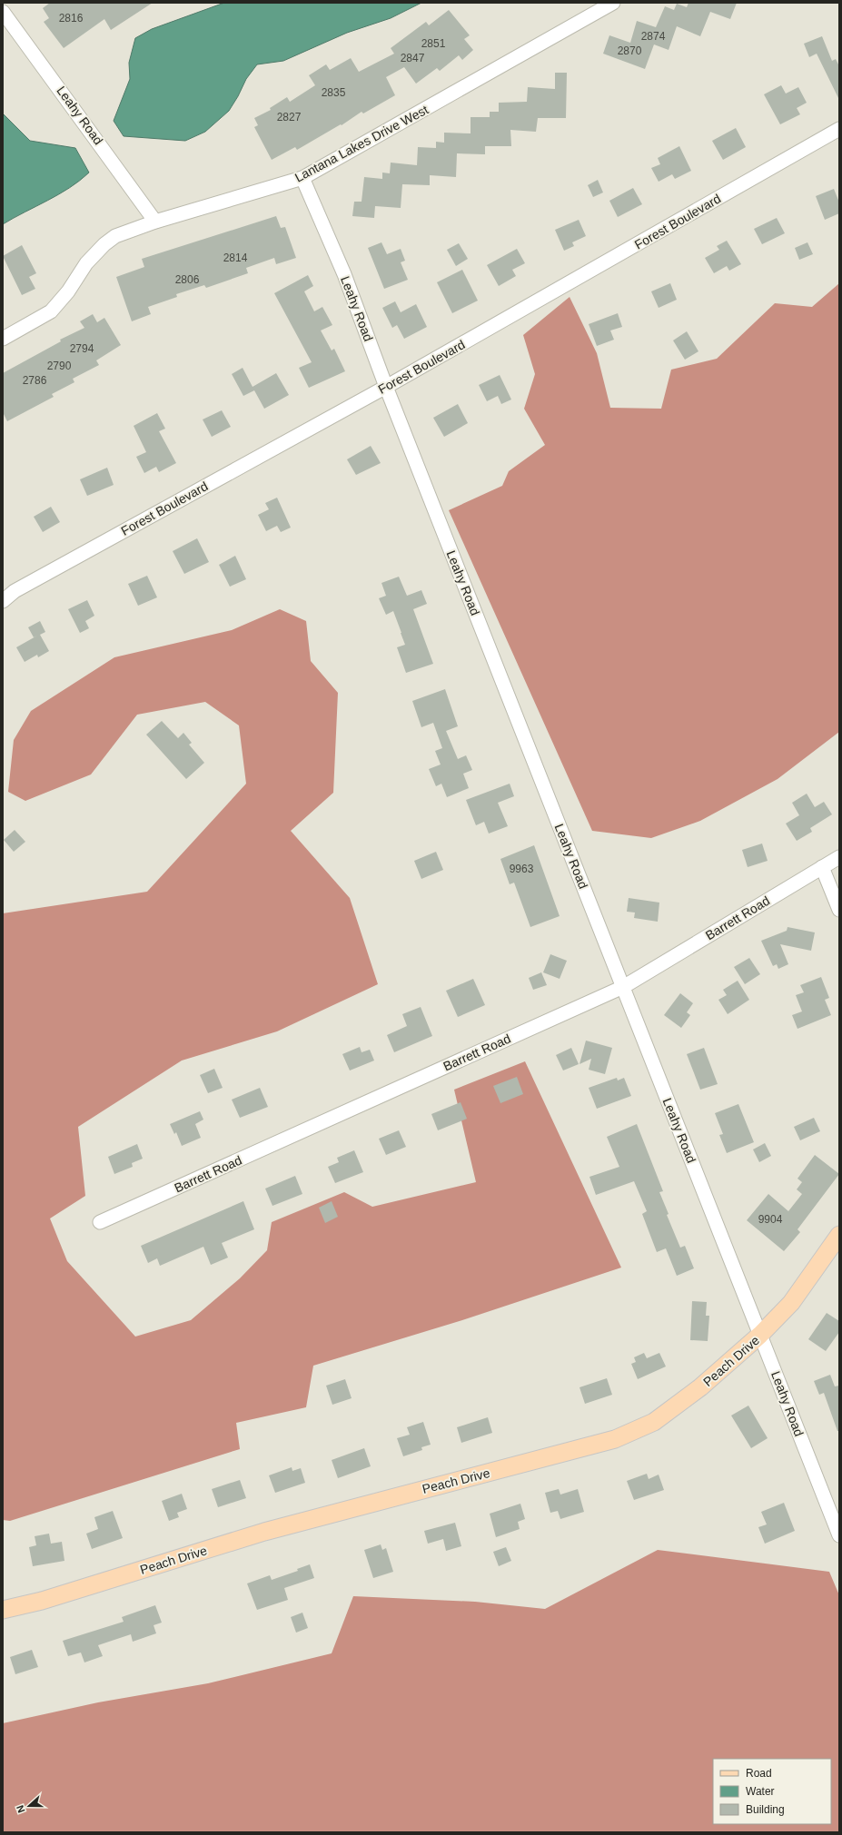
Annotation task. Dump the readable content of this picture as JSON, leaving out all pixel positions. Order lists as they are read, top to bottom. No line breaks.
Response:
{"streets":{"main road":["Peach Drive"],"street":["Leahy Road","Lantana Lakes Drive West","Forest Boulevard","Barrett Road"]},"crossings":[["Leahy Road","Lantana Lakes Drive West"],["Leahy Road","Forest Boulevard"],["Leahy Road","Barrett Road"],["Leahy Road","Peach Drive"]],"house_numbers":["2816","2874","2851","2870","2847","2835","2827","2814","2806","2794","2790","2786","9963","9904"],"legend":["Road","Water","Building"],"north":"left"}
